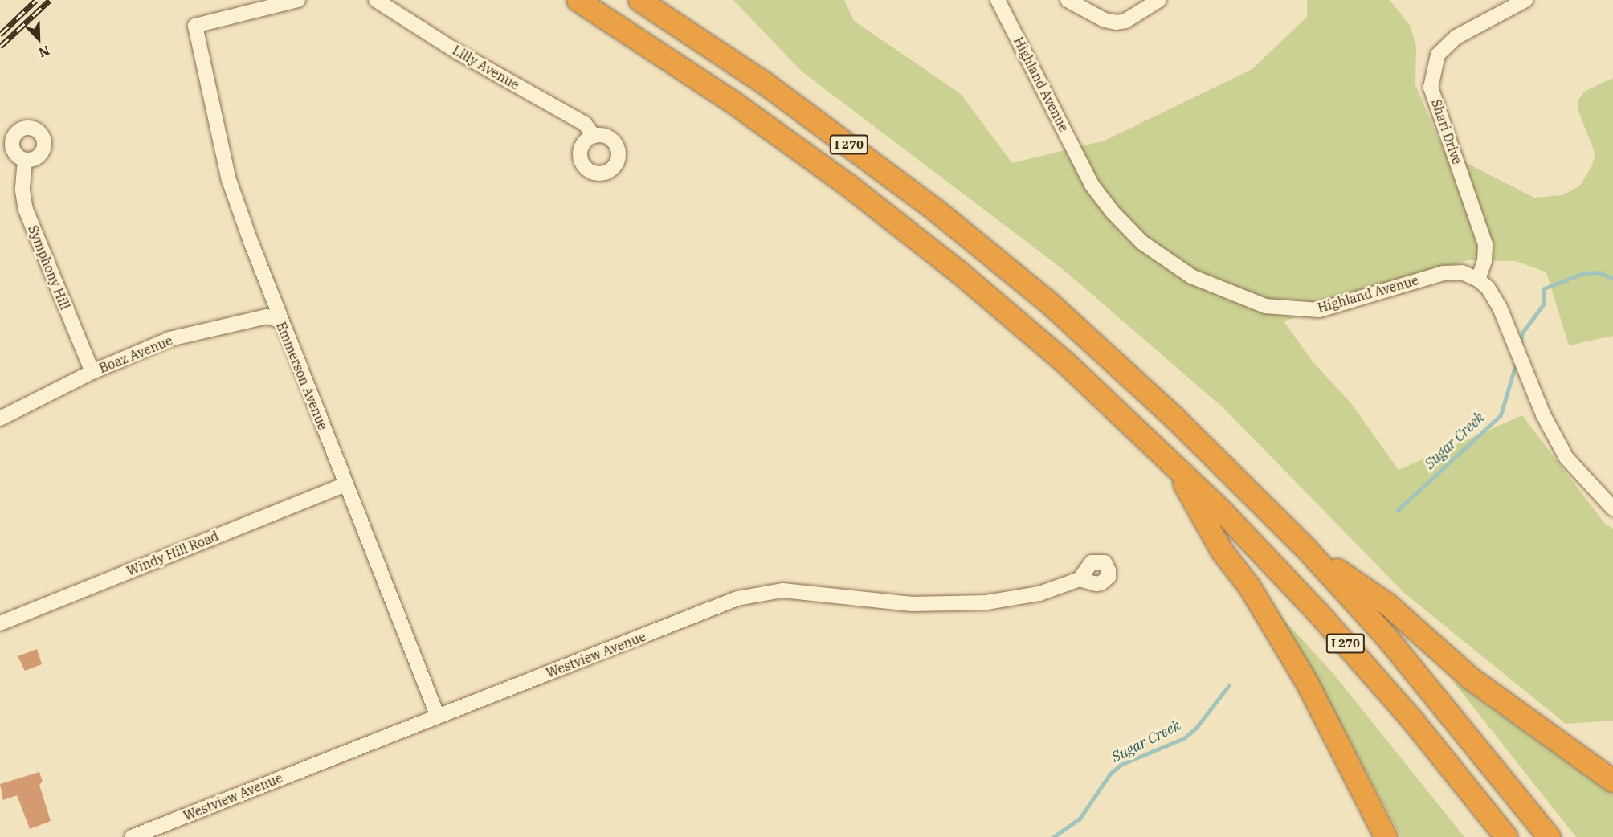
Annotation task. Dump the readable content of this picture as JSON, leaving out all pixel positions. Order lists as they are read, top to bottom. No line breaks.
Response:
{"streets":{"highway":["I 270"],"street":["Lilly Avenue","Highland Avenue","Shari Drive","Symphony Hill","Boaz Avenue","Emmerson Avenue","Windy Hill Road","Westview Avenue"]},"crossings":[["Highland Avenue","Shari Drive"],["Symphony Hill","Boaz Avenue"],["Boaz Avenue","Emmerson Avenue"],["Emmerson Avenue","Windy Hill Road"],["Emmerson Avenue","Westview Avenue"]],"water":["Sugar Creek"],"north":"bottom right"}
